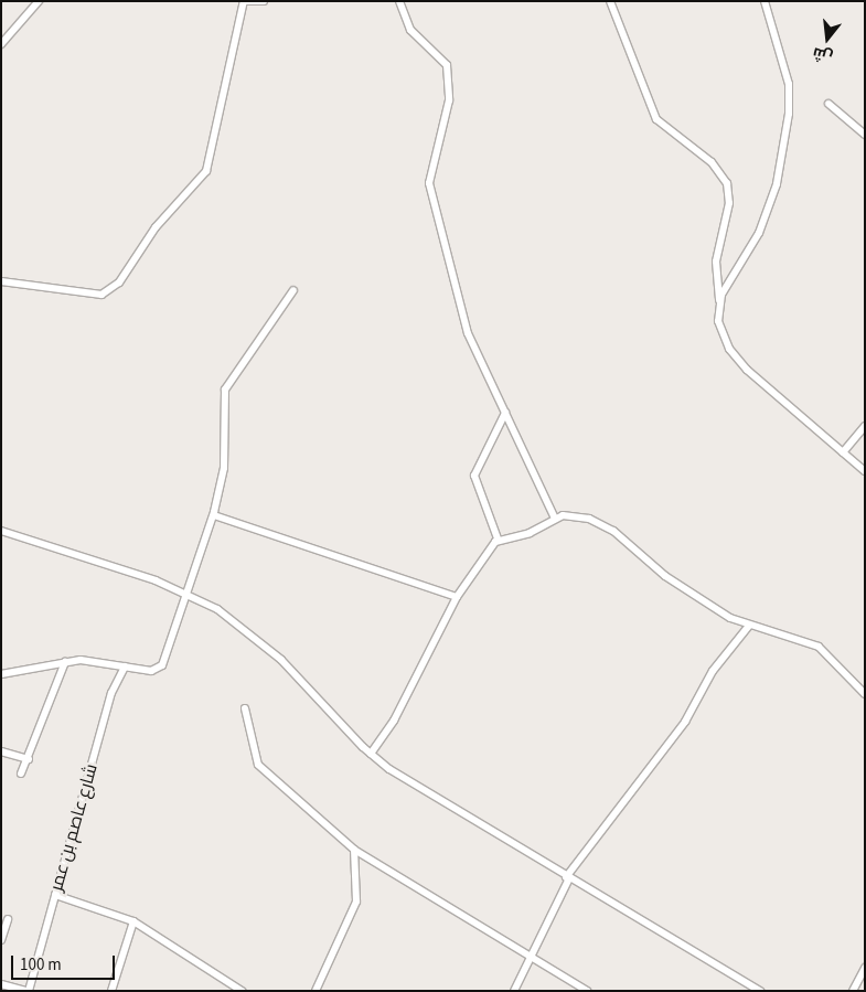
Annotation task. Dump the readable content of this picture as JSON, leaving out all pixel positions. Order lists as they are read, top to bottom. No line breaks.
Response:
{"streets":{"street":["شارع عاصم بن عمر"]},"scale_bar":"100 m","north":"bottom"}
